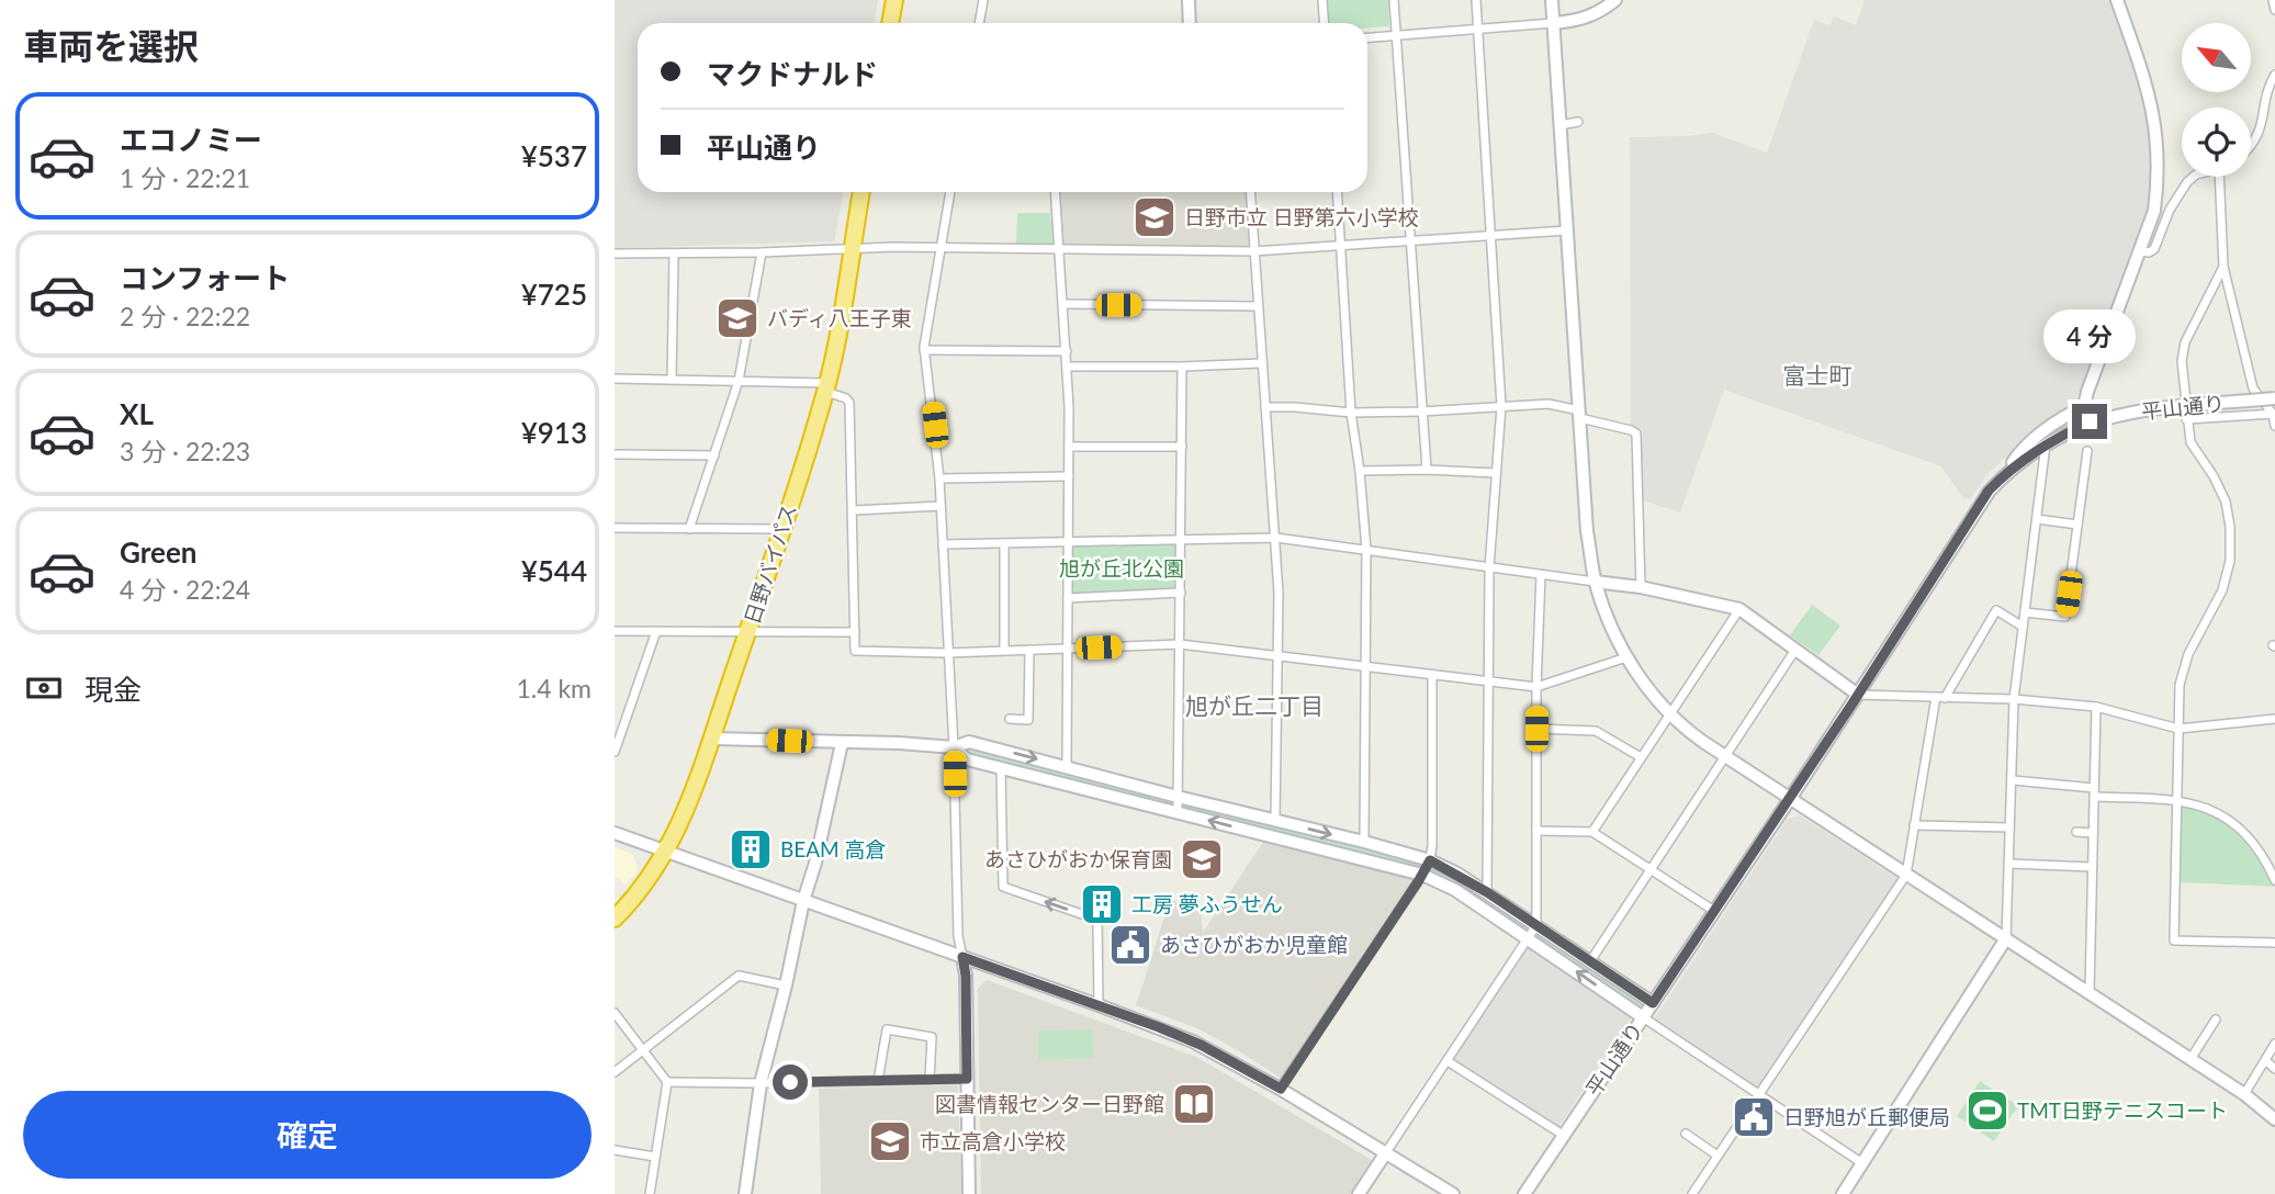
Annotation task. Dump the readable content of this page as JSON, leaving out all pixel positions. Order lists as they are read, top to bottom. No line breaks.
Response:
{"streets":{"highway":["日野バイパス"],"street":["平山通り"]},"districts":["富士町","旭が丘二丁目"],"parks":["旭が丘北公園"],"places":{"school or university":["日野市立 日野第六小学校","バディ八王子東","あさひがおか保育園","市立高倉小学校"],"building":["BEAM 高倉","工房 夢ふうせん"],"public building":["あさひがおか児童館","日野旭が丘郵便局"],"library":["図書情報センター日野館"],"sports":["TMT日野テニスコート"]},"north":"top left","page":{"heading":"車両を選択","banner":["マクドナルド","平山通り"],"list":[{"name":"エコノミー","note":"1 分 · 22:21","value":"¥537"},{"name":"コンフォート","note":"2 分 · 22:22","value":"¥725"},{"name":"XL","note":"3 分 · 22:23","value":"¥913"},{"name":"Green","note":"4 分 · 22:24","value":"¥544"}],"bubble":"4 分","pay":["現金","1.4 km"],"buttons":"確定"}}
